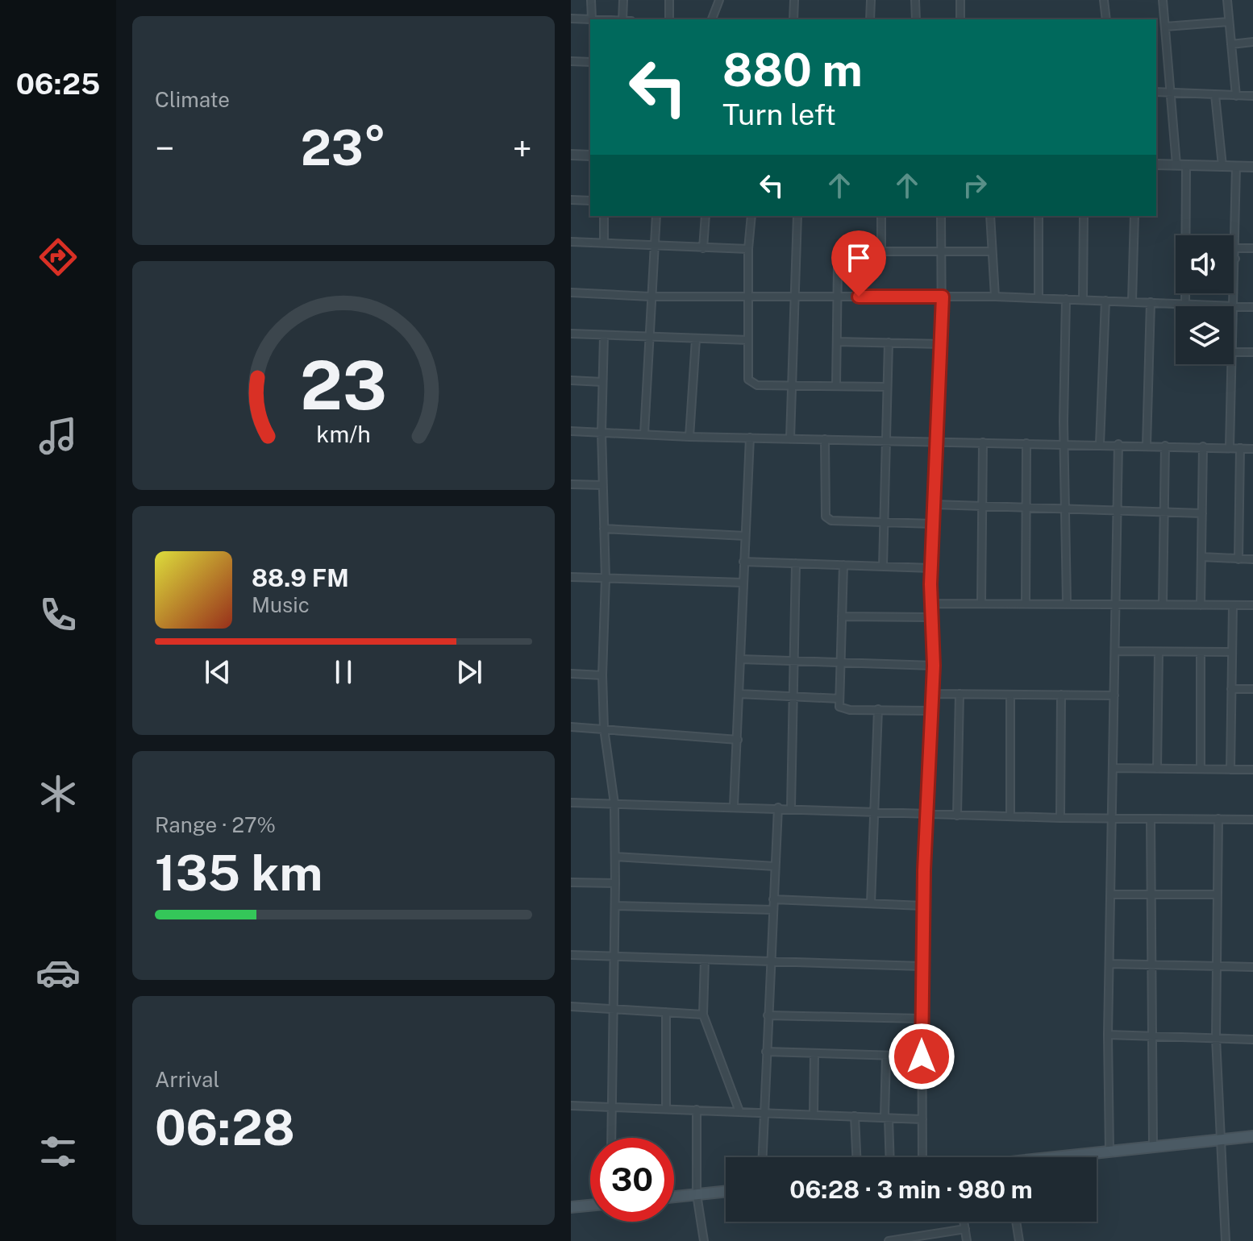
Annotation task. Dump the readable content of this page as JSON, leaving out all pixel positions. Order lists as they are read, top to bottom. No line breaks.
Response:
{"page":{"tabs":"06:25","tile":["Climate",["Range · 27%","135 km"],["Arrival","06:28"]],"turn":["880 m","Turn left"],"heat":["−","23°","+"],"song":["88.9 FM","Music"],"limit":"30","trip":"06:28 · 3 min · 980 m","gauge":["23","km/h"]}}
